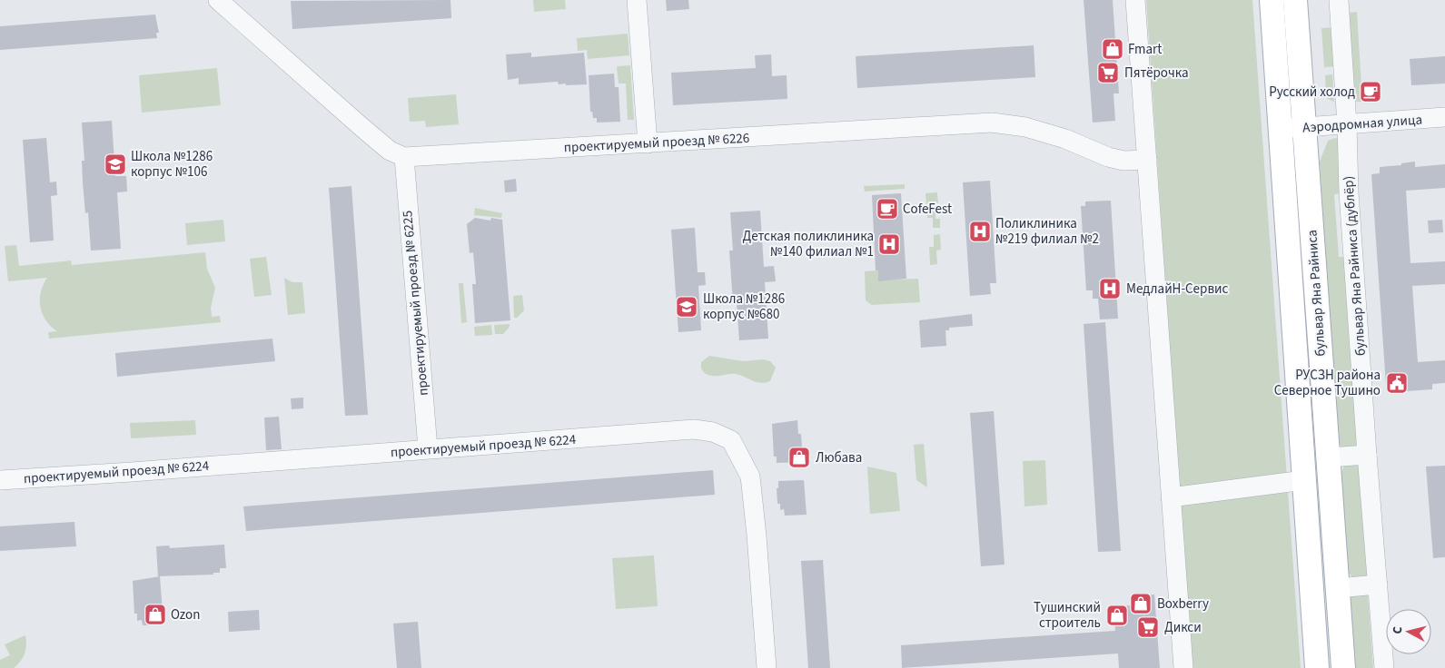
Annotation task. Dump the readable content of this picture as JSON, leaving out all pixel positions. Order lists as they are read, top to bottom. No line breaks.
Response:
{"streets":{"main road":["бульвар Яна Райниса"],"street":["Аэродромная улица","проектируемый проезд № 6226","бульвар Яна Райниса (дублёр)","проектируемый проезд № 6225","проектируемый проезд № 6224"]},"crossings":[["Аэродромная улица","бульвар Яна Райниса (дублёр)"],["Аэродромная улица","бульвар Яна Райниса"],["проектируемый проезд № 6226","проектируемый проезд № 6225"],["проектируемый проезд № 6225","проектируемый проезд № 6224"]],"places":{"shop":["Fmart","Любава","Boxberry","Ozon","Тушинский строитель"],"supermarket":["Пятёрочка","Дикси"],"cafe":["Русский холод","CofeFest"],"school or university":["Школа №1286 корпус №106","Школа №1286 корпус №680"],"hospital":["Поликлиника №219 филиал №2","Детская поликлиника №140 филиал №1","МедлайН-Сервис"],"public building":["РУСЗН района Северное Тушино"]},"north":"left"}
